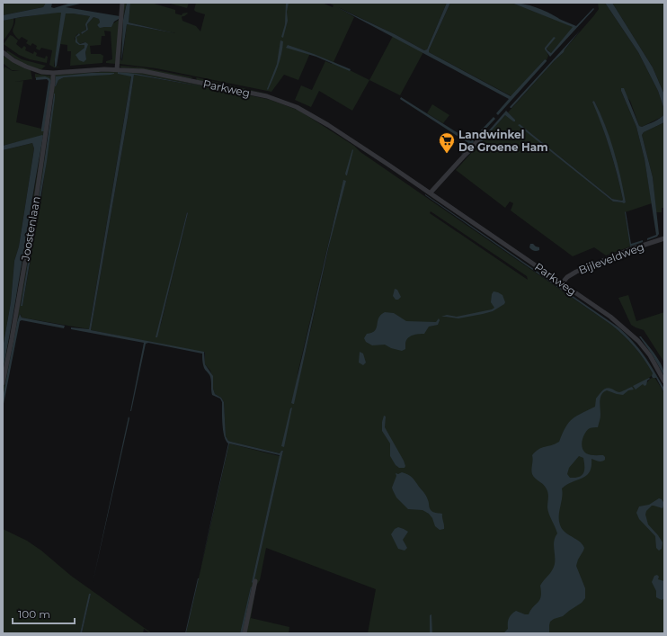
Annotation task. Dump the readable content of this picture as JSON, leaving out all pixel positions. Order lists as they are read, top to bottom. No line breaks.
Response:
{"streets":{"street":["Parkweg","Joostenlaan","Bijleveldweg"]},"crossings":[["Parkweg","Joostenlaan"],["Parkweg","Bijleveldweg"]],"places":{"supermarket":["Landwinkel De Groene Ham"]},"scale_bar":"100 m"}
